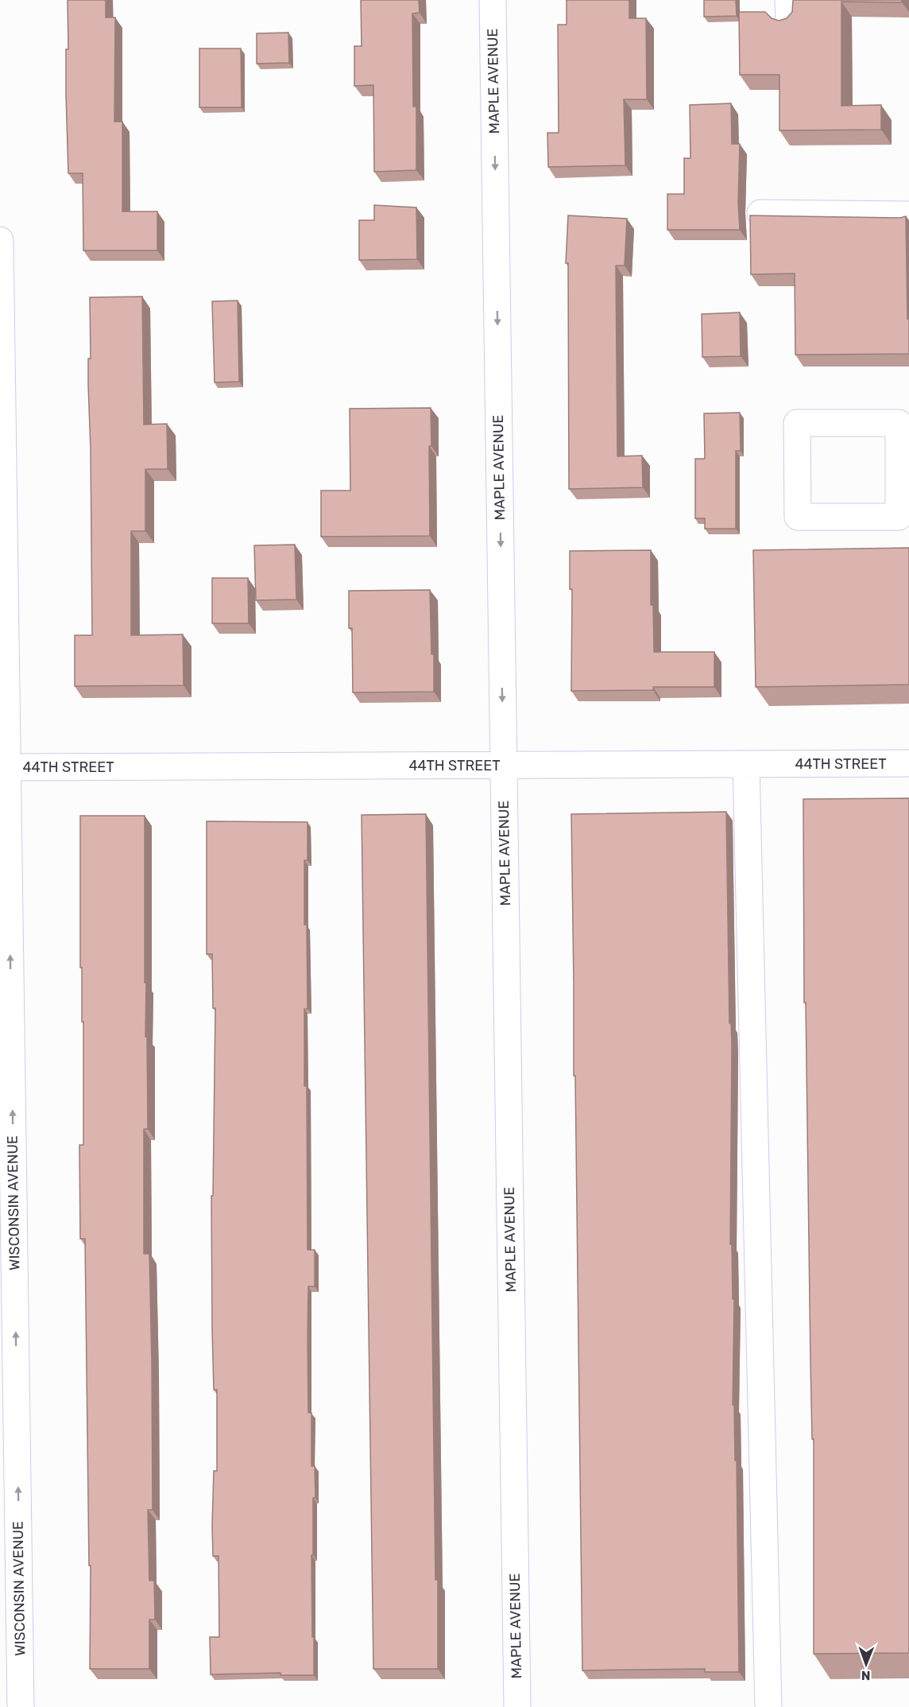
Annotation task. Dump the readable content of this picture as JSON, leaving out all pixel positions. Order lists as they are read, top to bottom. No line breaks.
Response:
{"streets":{"street":["MAPLE AVENUE","44TH STREET","WISCONSIN AVENUE"]},"crossings":[["MAPLE AVENUE","44TH STREET"],["44TH STREET","WISCONSIN AVENUE"]],"one_way":["MAPLE AVENUE","WISCONSIN AVENUE"],"north":"bottom"}
